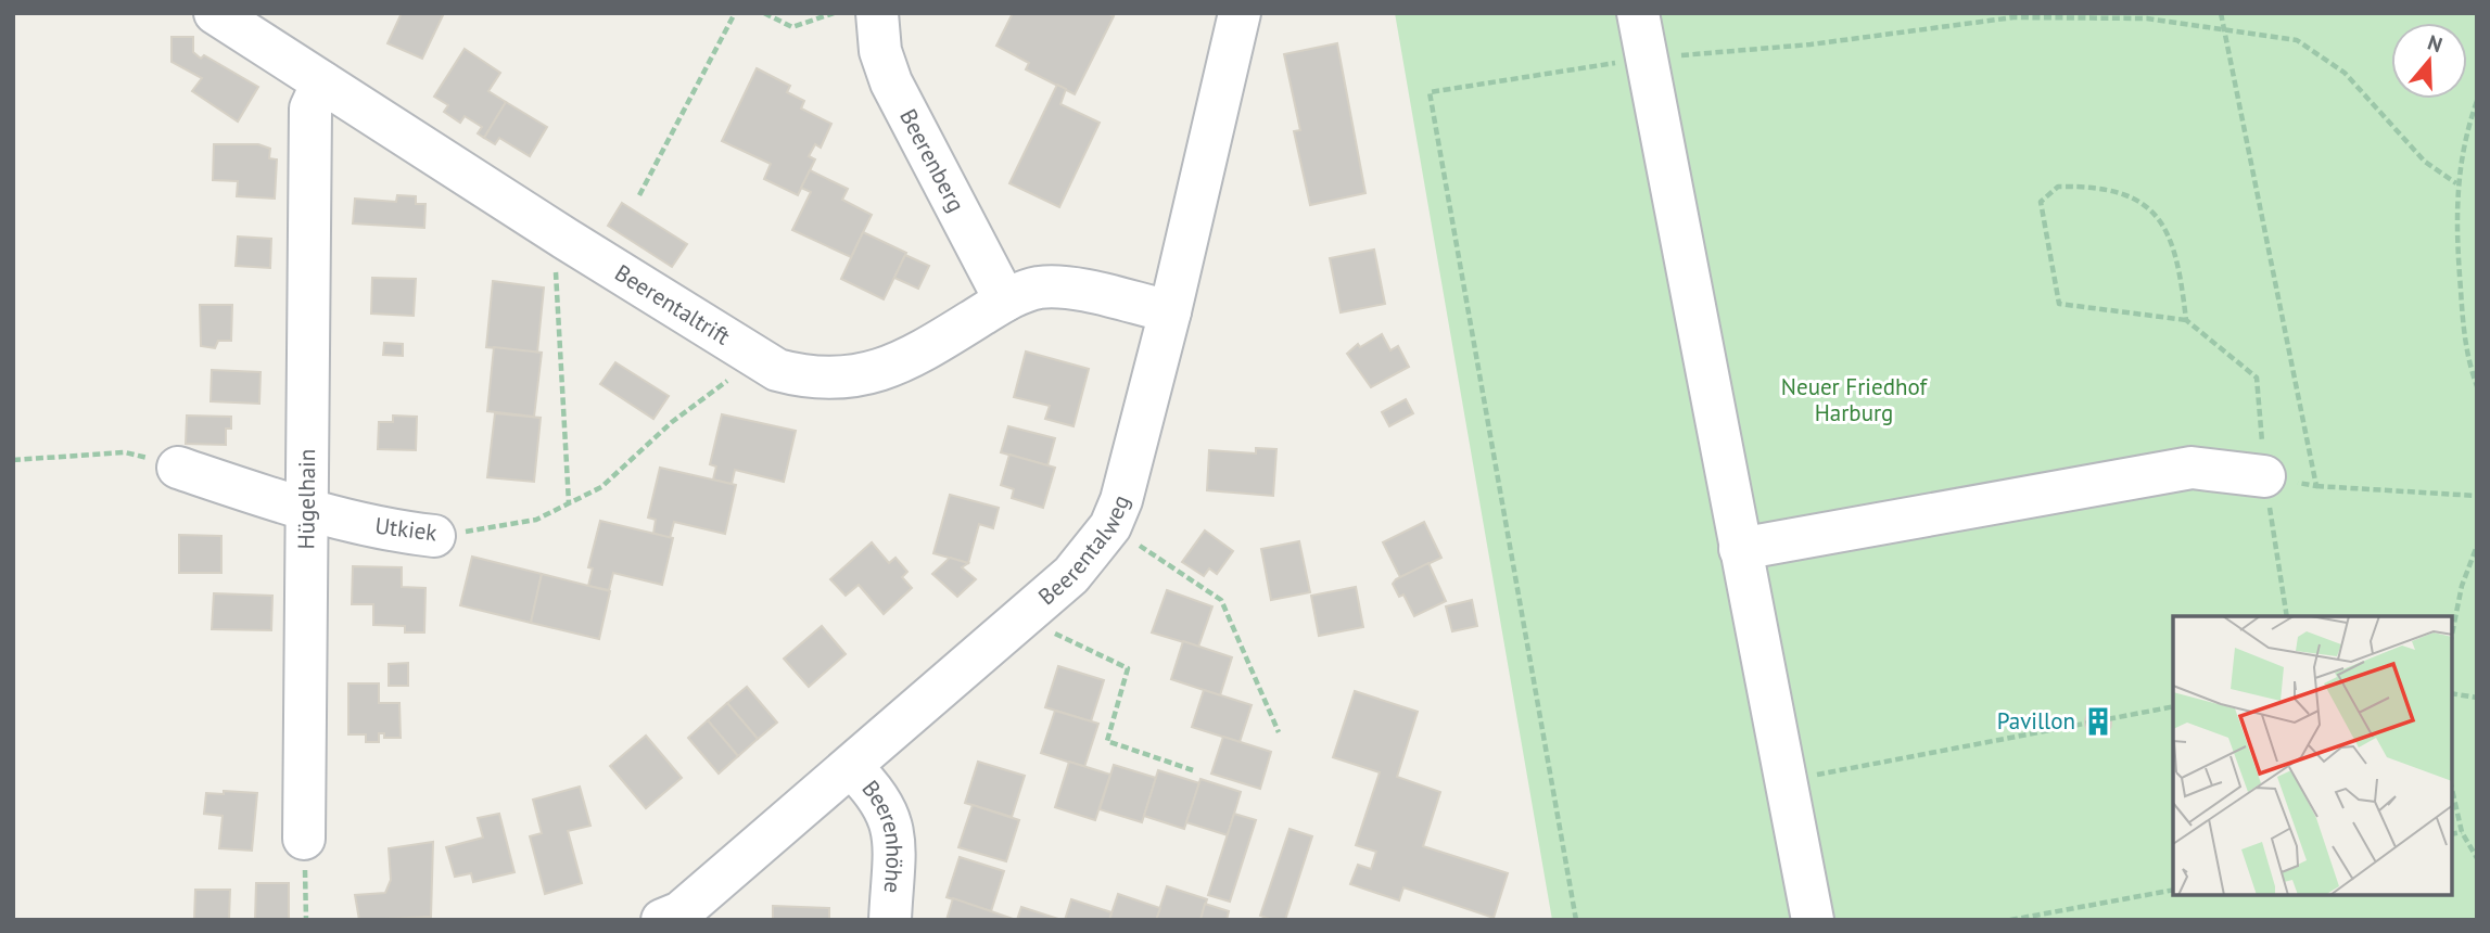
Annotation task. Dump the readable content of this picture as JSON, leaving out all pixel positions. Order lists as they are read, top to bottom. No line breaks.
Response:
{"streets":{"street":["Beerenberg","Beerentaltrift","Hügelhain","Utkiek","Beerentalweg","Beerenhöhe"]},"crossings":[["Beerenberg","Beerentaltrift"],["Beerentaltrift","Hügelhain"],["Beerentaltrift","Utkiek"],["Beerentaltrift","Beerentalweg"],["Hügelhain","Utkiek"],["Beerentalweg","Beerenhöhe"]],"parks":["Neuer Friedhof Harburg"],"places":{"building":["Pavillon"]},"north":"top"}
